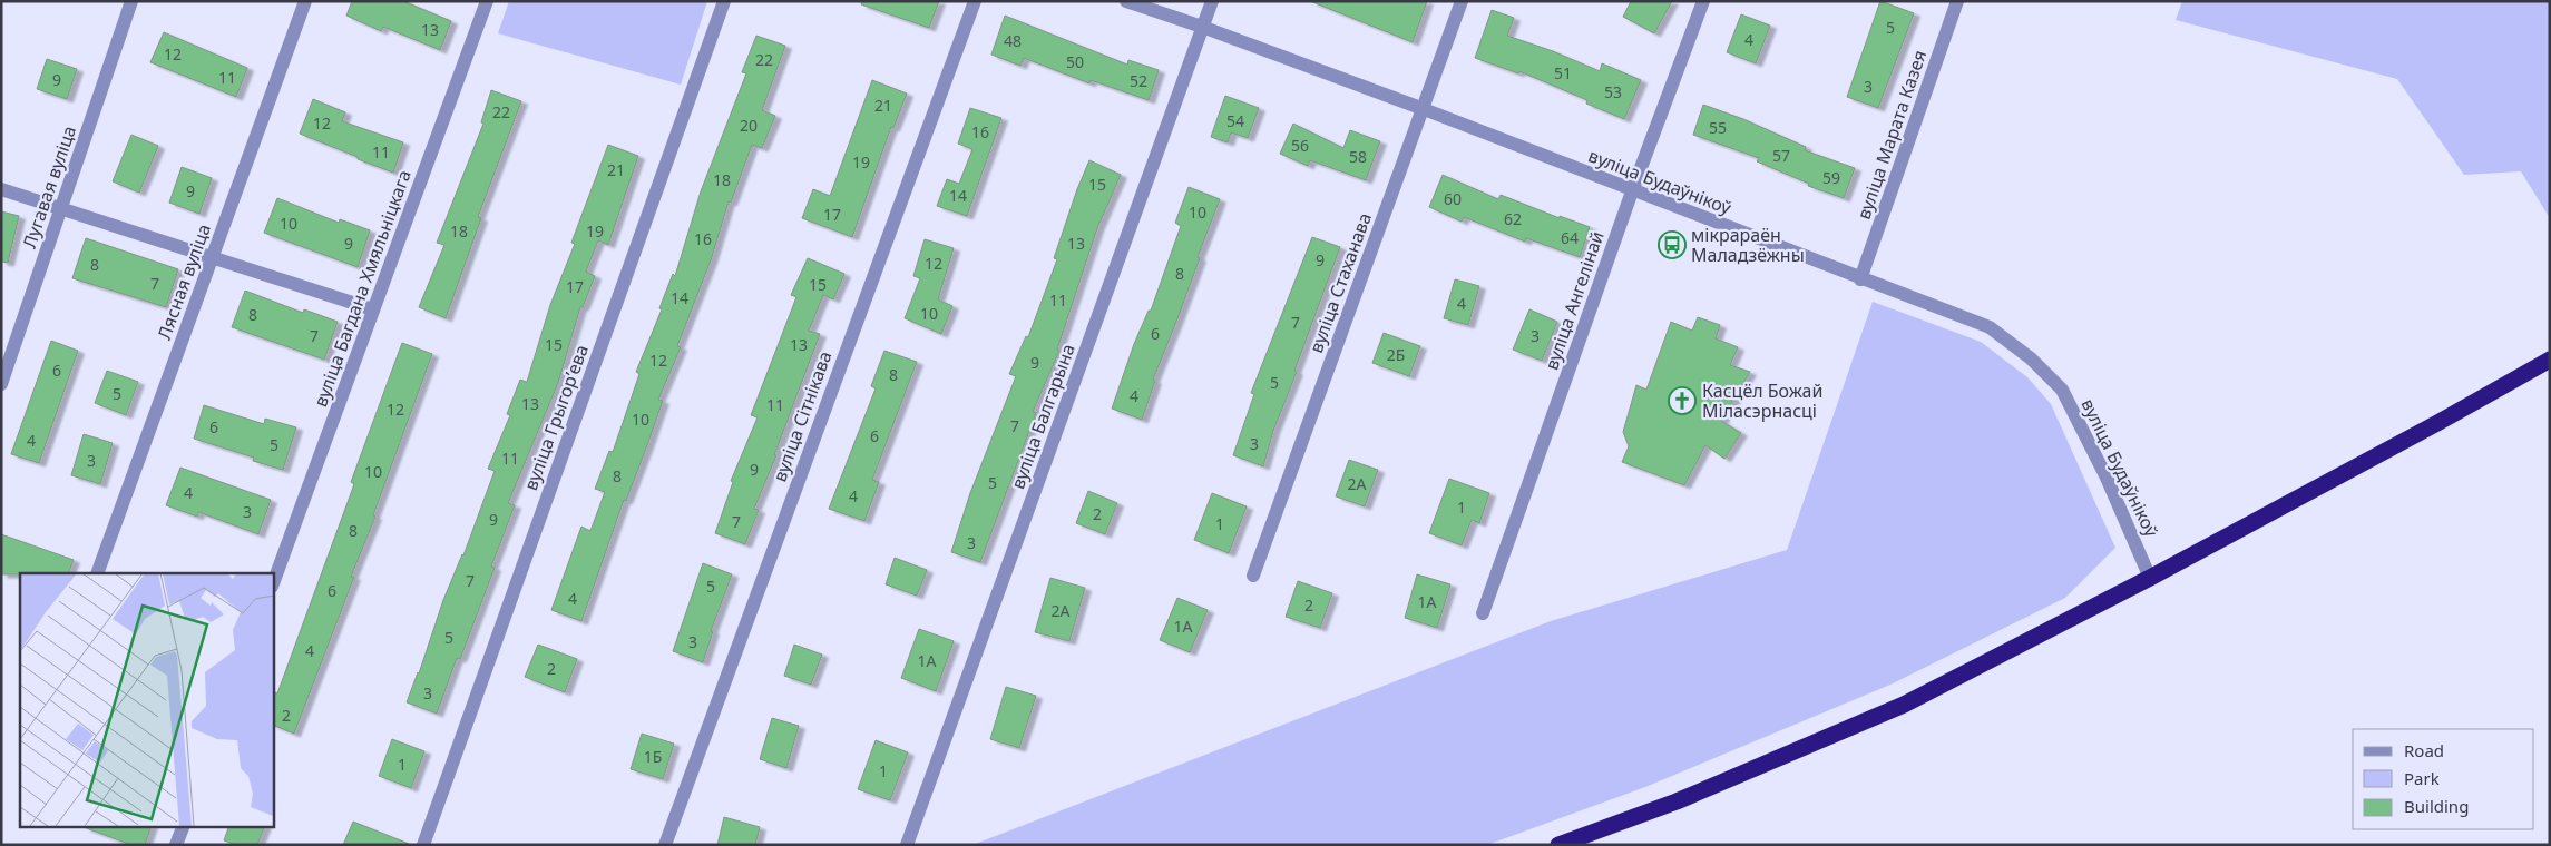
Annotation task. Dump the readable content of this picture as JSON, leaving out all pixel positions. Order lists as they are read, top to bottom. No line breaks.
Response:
{"streets":{"street":["вуліца Марата Казея","вуліца Будаўнікоў","Лугавая вуліца","Лясная вуліца","вуліца Стаханава","вуліца Багдана Хмяльніцкага","вуліца Ангелінай","вуліца Сітнікава","вуліца Балгарына","вуліца Грыгорʼева"]},"crossings":[["вуліца Марата Казея","вуліца Будаўнікоў"],["вуліца Будаўнікоў","вуліца Стаханава"],["вуліца Будаўнікоў","вуліца Ангелінай"],["вуліца Будаўнікоў","вуліца Балгарына"]],"places":{"bus stop":["мікрараён Маладзёжны"],"church":["Касцёл Божай Міласэрнасці"]},"house_numbers":["5","13","4","48","12","22","50","51","11","9","52","3","53","21","22","54","12","20","55","16","56","11","57","58","19","21","59","18","15","9","14","60","10","17","62","10","18","19","64","16","9","13","9","12","8","8","7","15","17","14","11","4","10","8","7","6","7","3","15","13","2Б","12","9","6","8","5","5","4","13","11","12","10","7","6","6","4","3","5","11","3","9","10","8","5","2А","4","4","1","3","2","9","7","1","8","3","7","5","6","4","1А","2","2А","1А","5","3","4","1А","2","3","2","1Б","1","1"],"legend":["Road","Park","Building"]}
